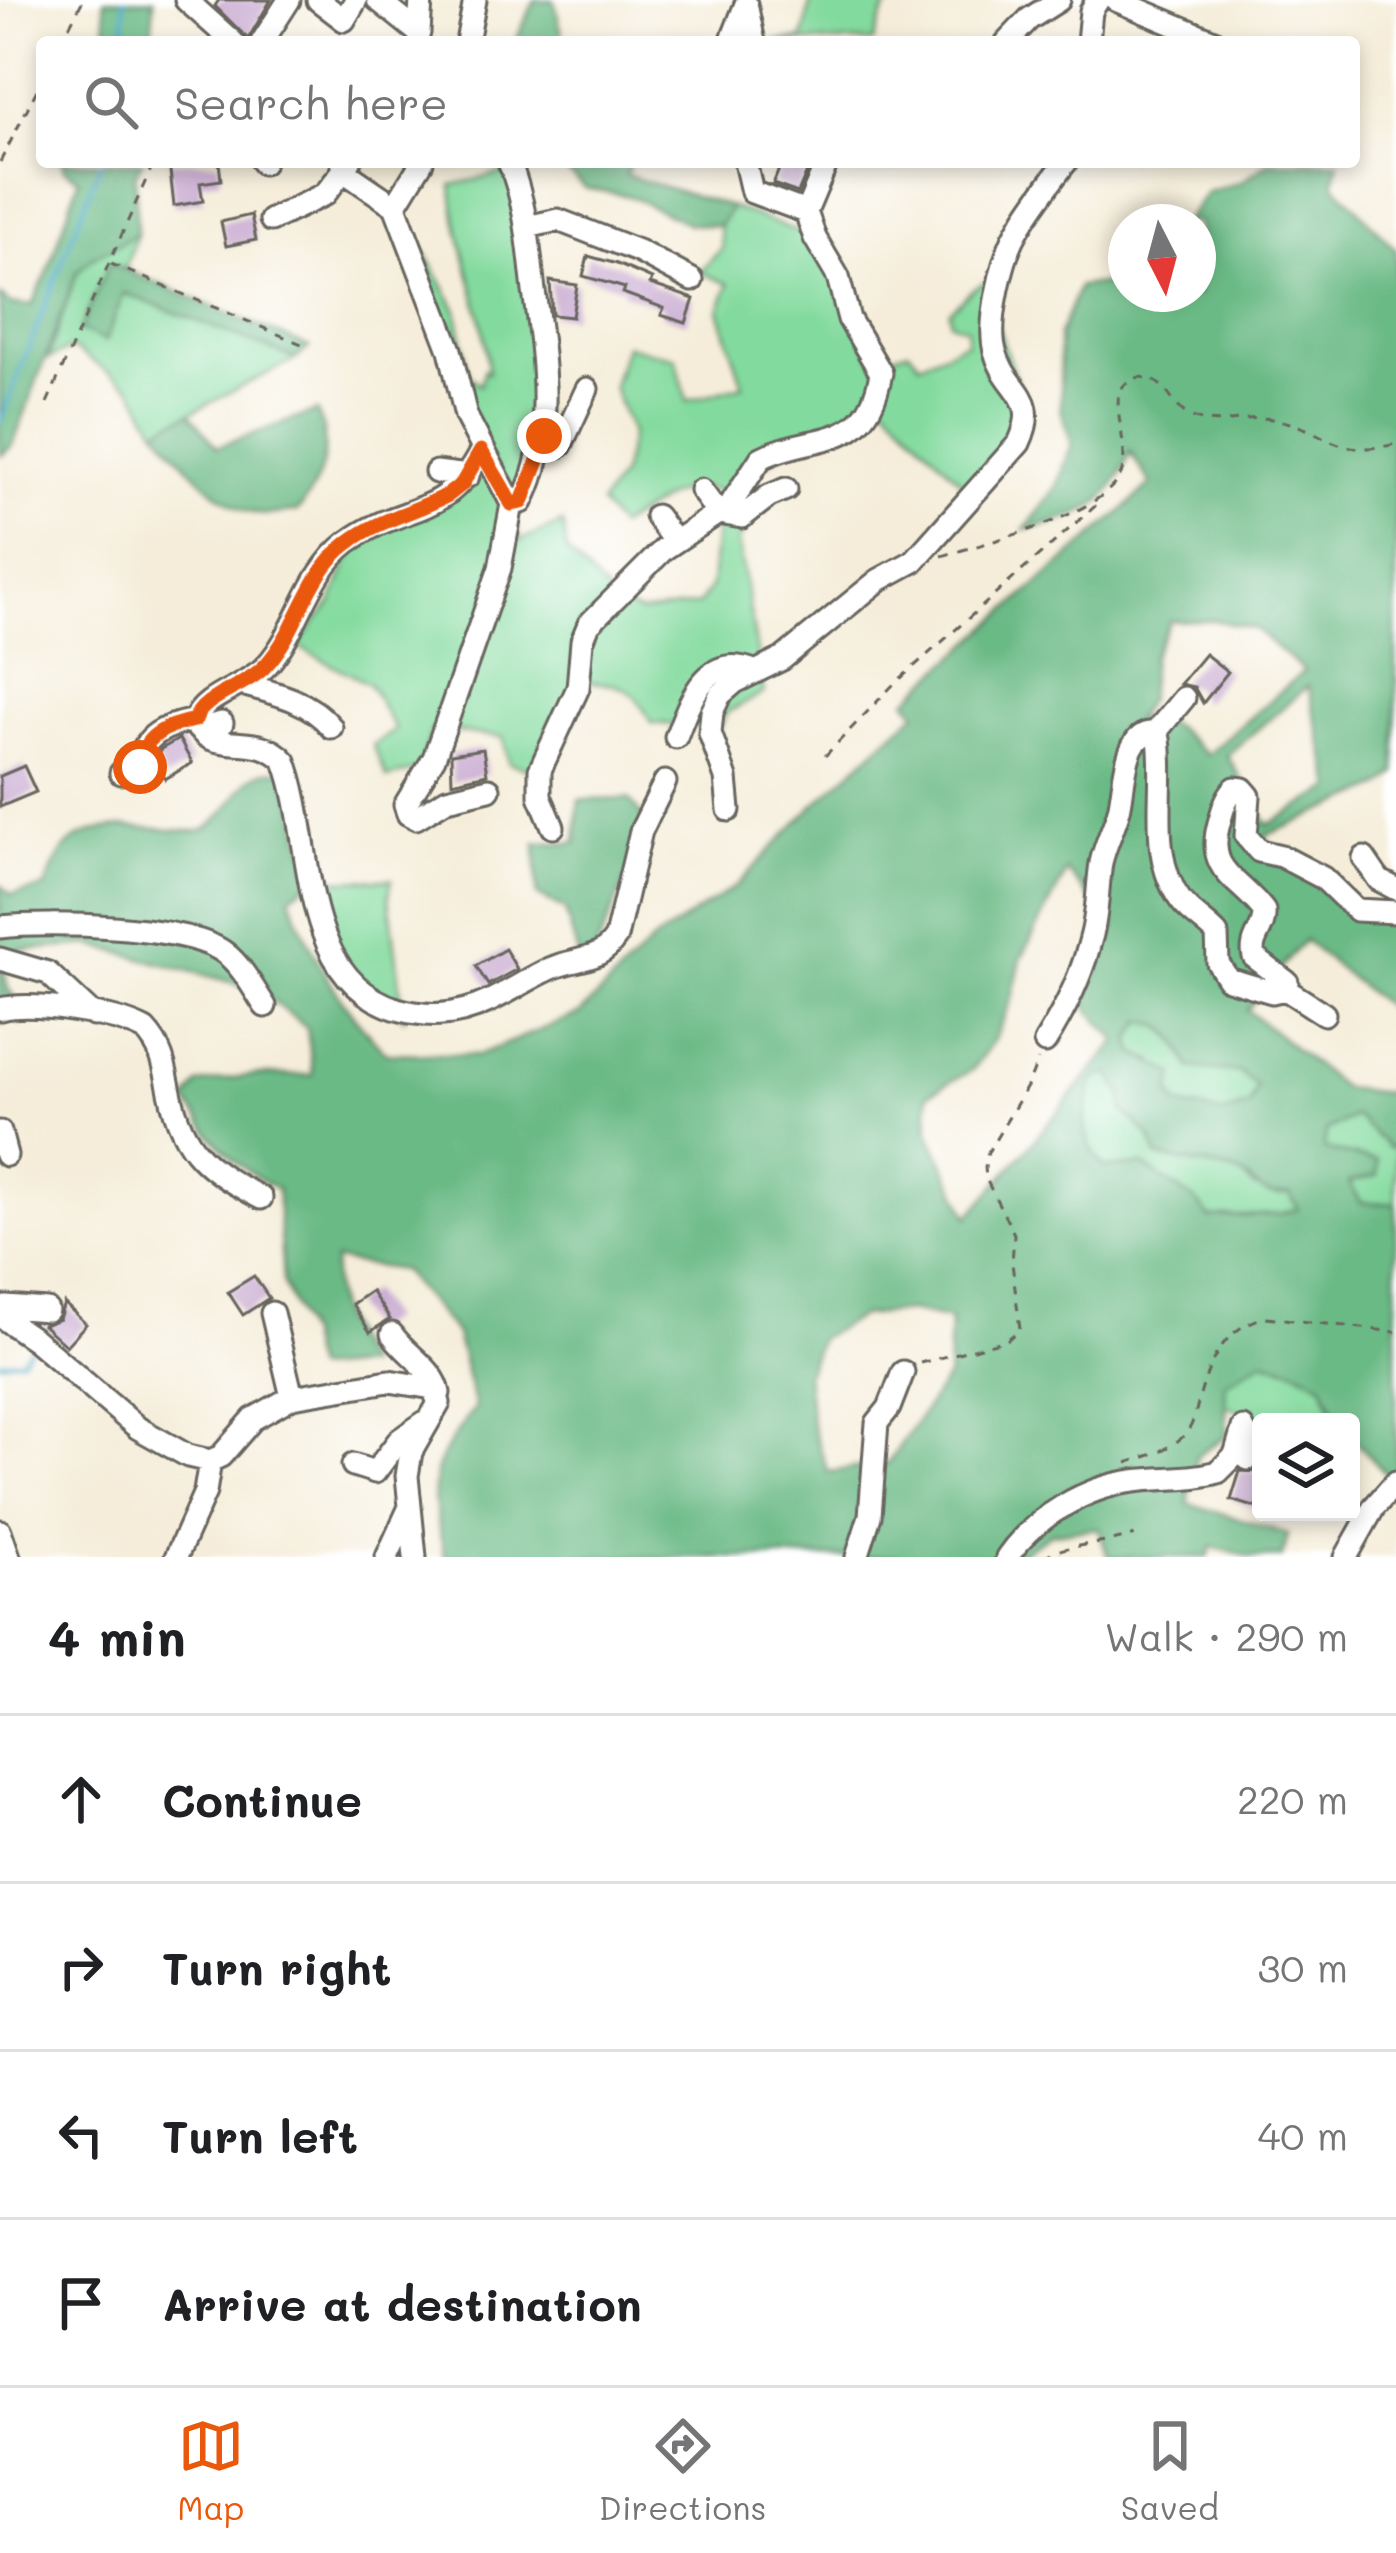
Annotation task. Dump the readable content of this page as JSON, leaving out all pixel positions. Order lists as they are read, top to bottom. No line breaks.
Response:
{"north":"bottom","page":{"search":"Search here","heading":["4 min","Walk · 290 m"],"list":[["Continue","220 m"],["Turn right","30 m"],["Turn left","40 m"],"Arrive at destination"],"nav":["Map","Directions","Saved"]}}
